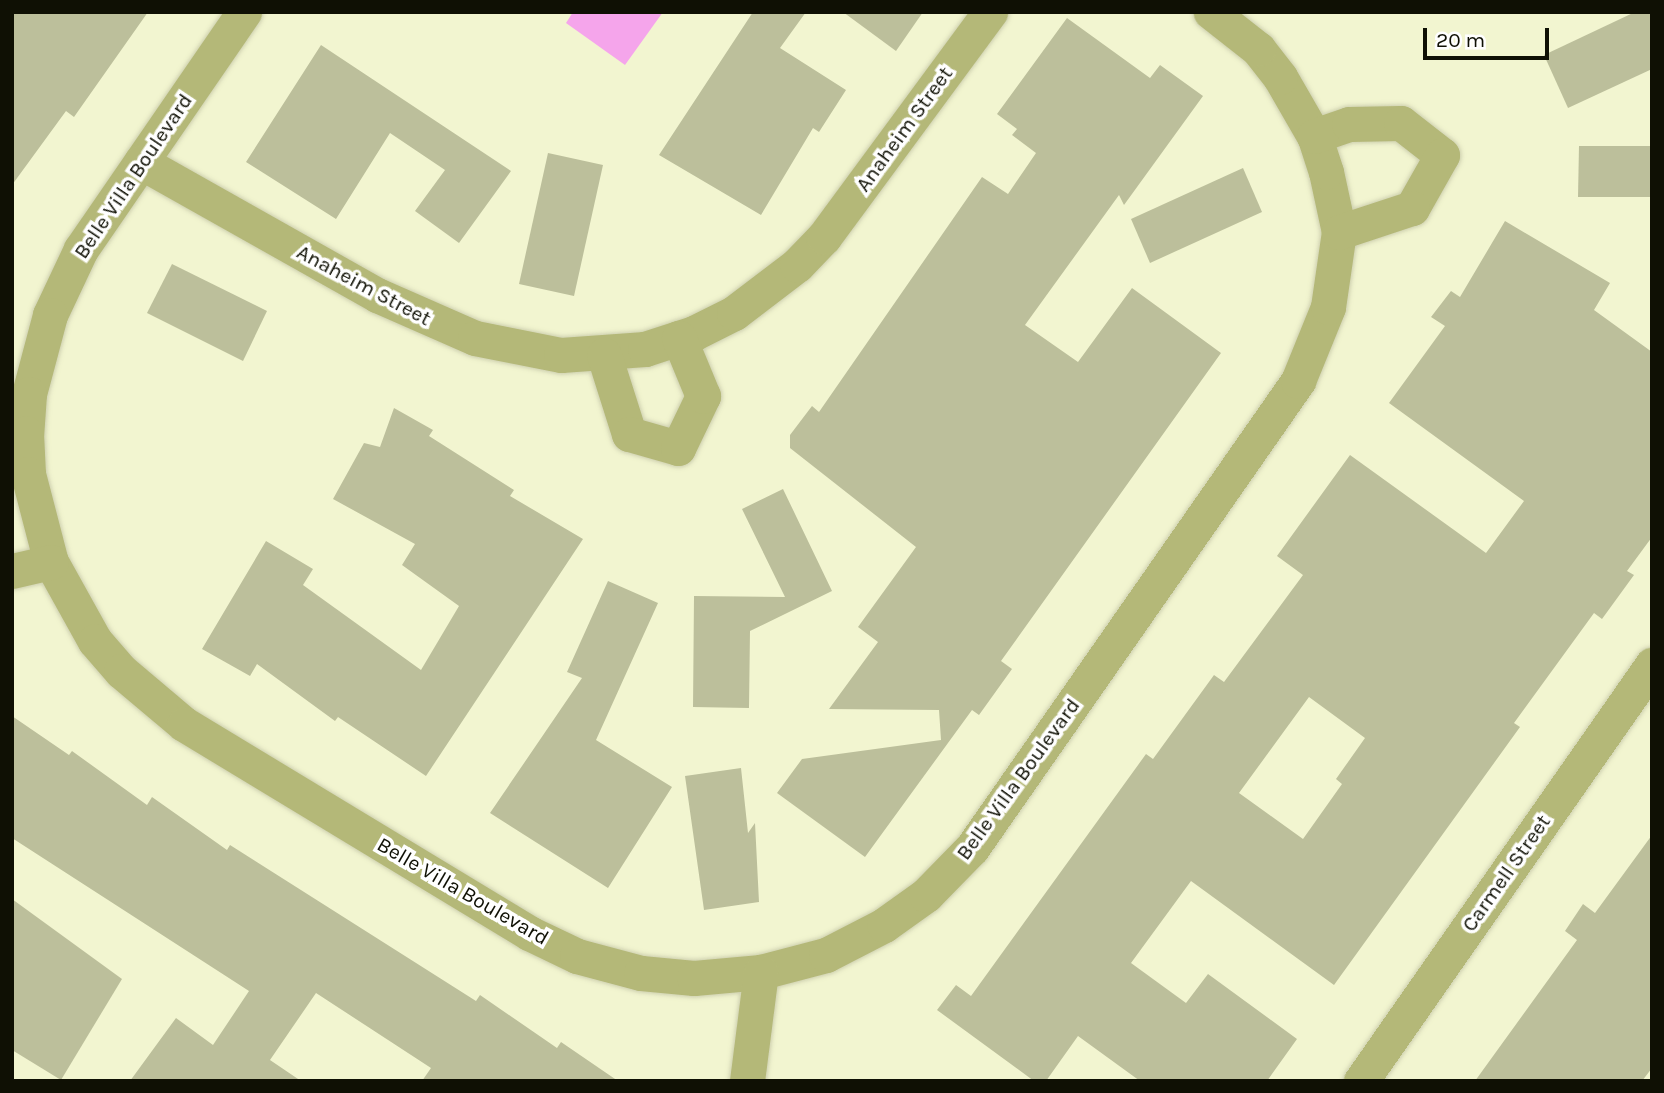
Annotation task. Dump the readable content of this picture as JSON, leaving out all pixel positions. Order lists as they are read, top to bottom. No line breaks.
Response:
{"streets":{"street":["Anaheim Street","Belle Villa Boulevard","Carmell Street"]},"crossings":[["Anaheim Street","Belle Villa Boulevard"]],"scale_bar":"20 m"}
